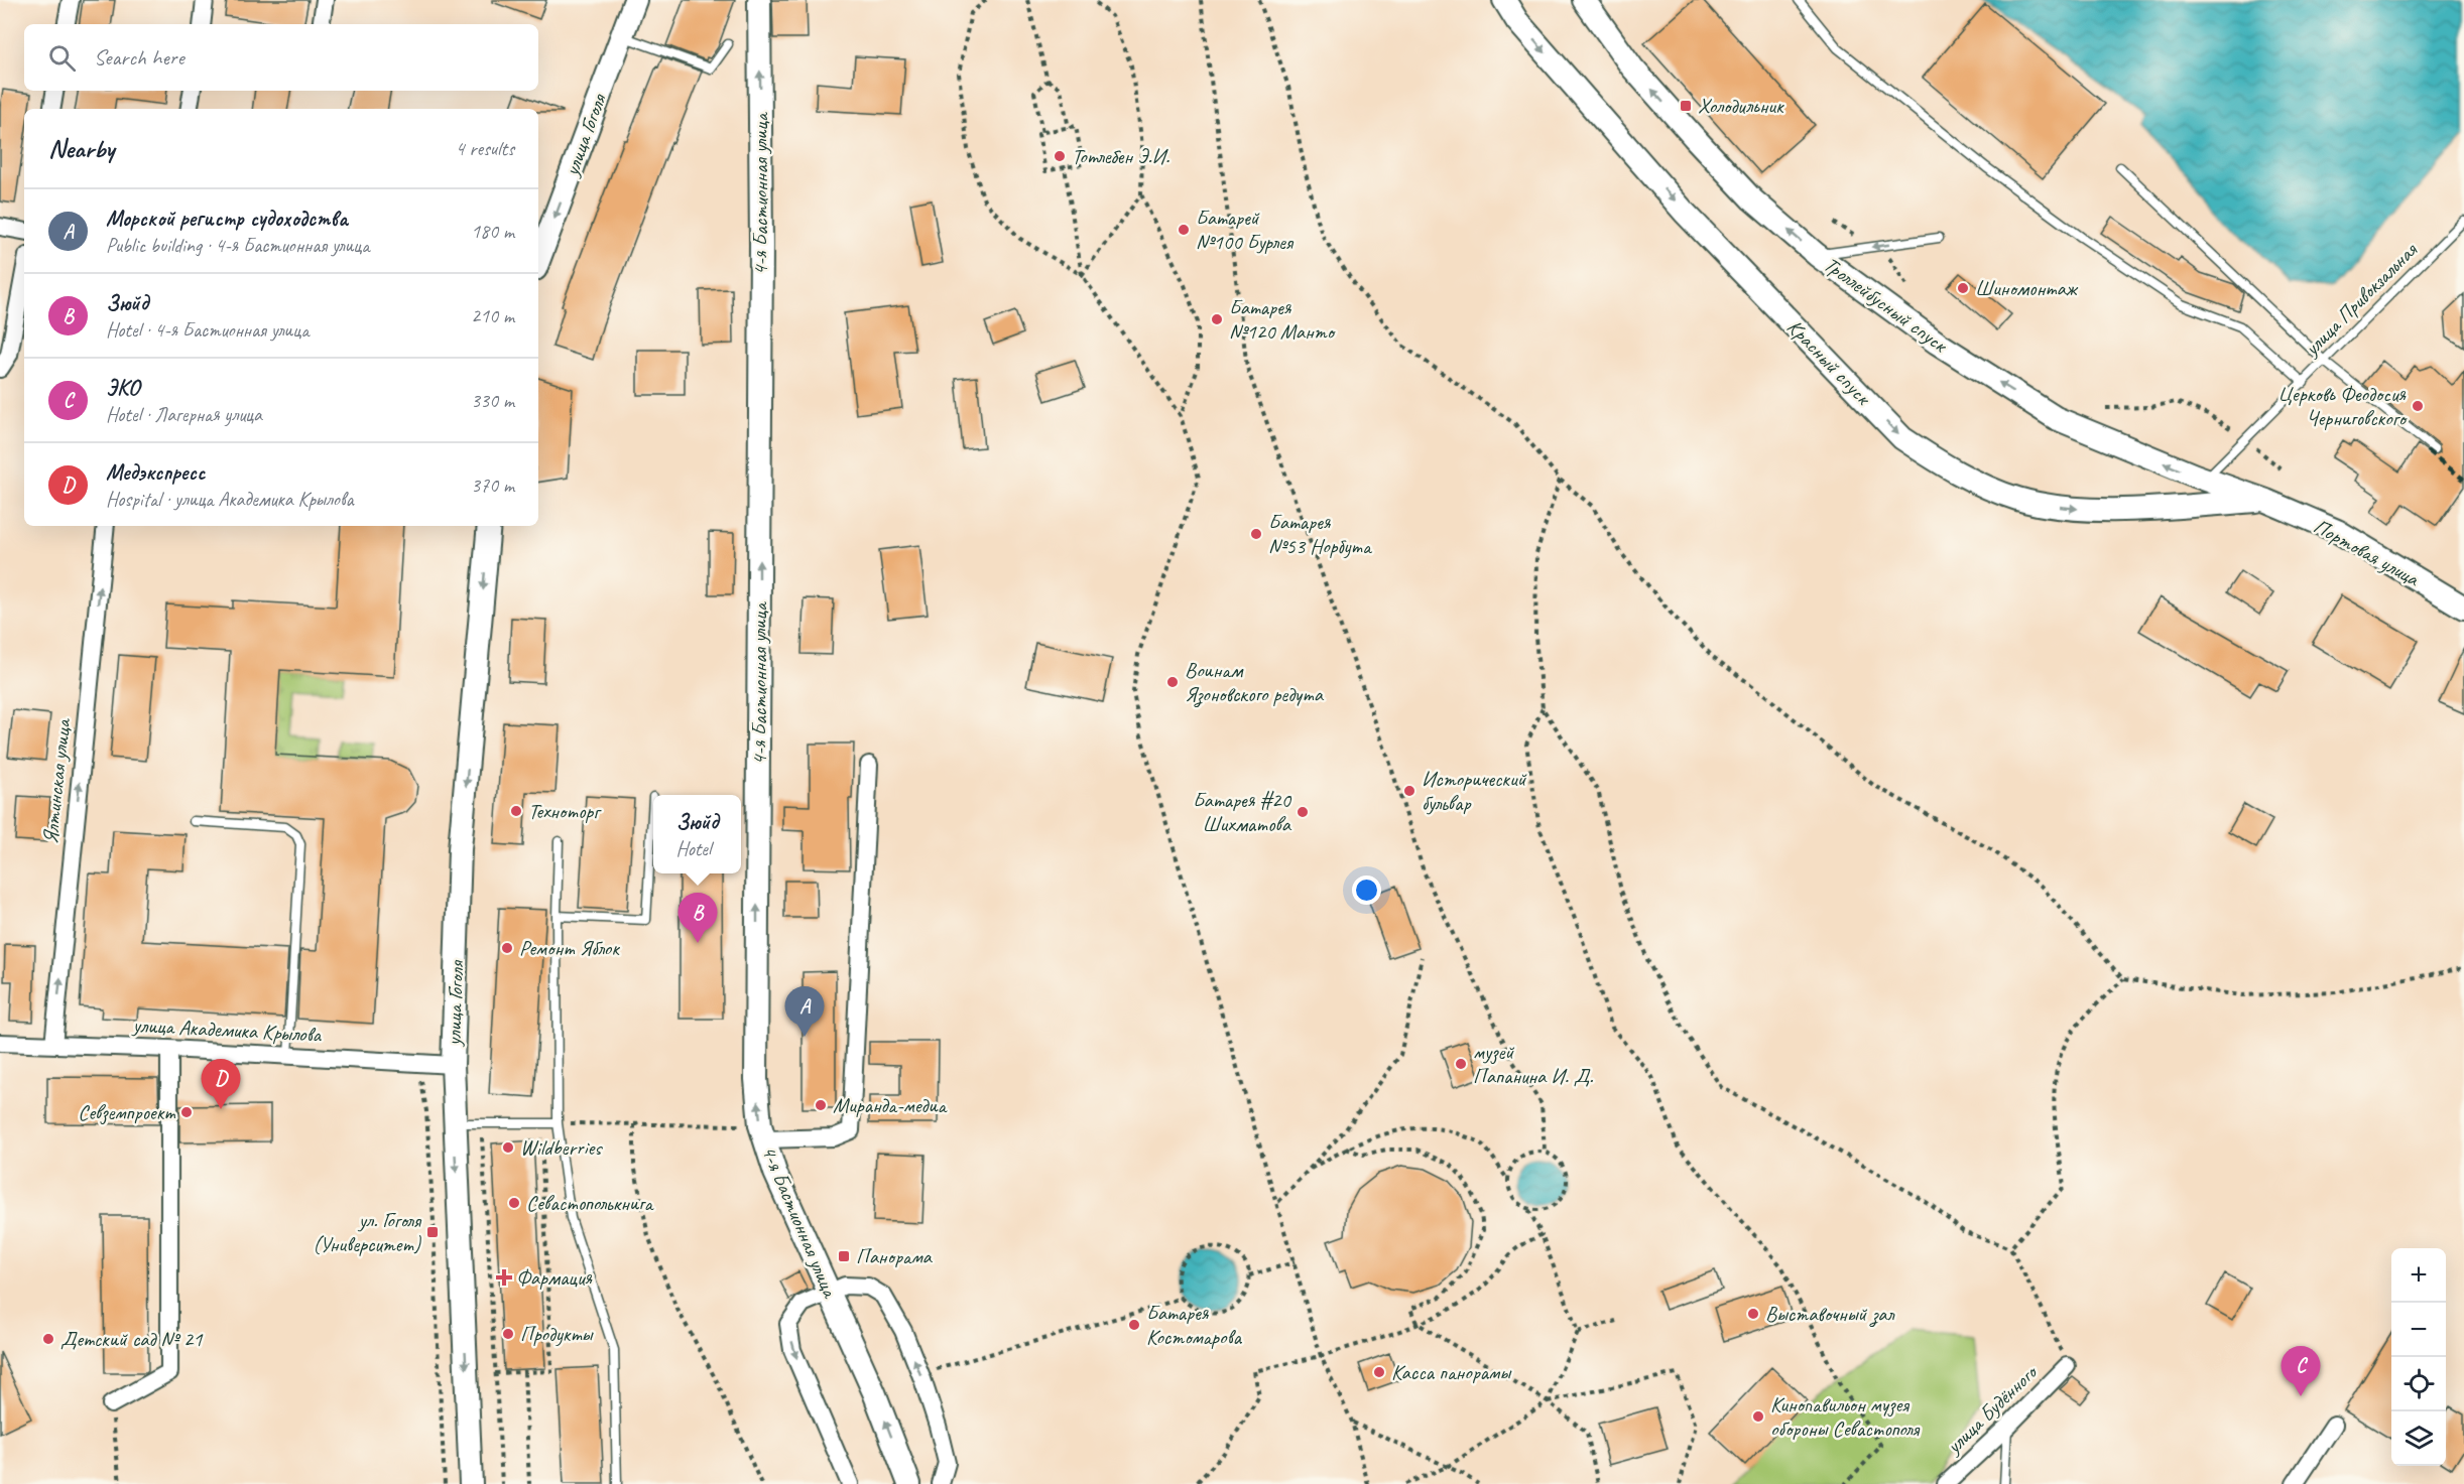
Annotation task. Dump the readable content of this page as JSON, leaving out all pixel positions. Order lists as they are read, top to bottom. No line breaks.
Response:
{"streets":{"main road":["улица Гоголя","4-я Бастионная улица","Троллейбусный спуск","Красный спуск","Портовая улица"],"street":["Ялтинская улица","улица Академика Крылова","улица Будённого"],"lane":["улица Привокзальная"]},"crossings":[["улица Гоголя","улица Академика Крылова"],["улица Привокзальная","Троллейбусный спуск"],["Троллейбусный спуск","Красный спуск"],["Троллейбусный спуск","Портовая улица"],["Красный спуск","Портовая улица"],["Ялтинская улица","улица Академика Крылова"]],"one_way":["улица Гоголя","4-я Бастионная улица","Троллейбусный спуск","Красный спуск","Ялтинская улица"],"places":{"transit":["Холодильник","ул. Гоголя (Университет)","Панорама"],"other":["Тотлебен Э.И.","Батарей №100 Бурлея","Шиномонтаж","Батарея №120 Манто","Церковь Феодосия Черниговского","Батарея №53 Норбута","Воинам Язоновского редута","Исторический бульвар","Техноторг","Батарея #20 Шихматова","Ремонт Яблок","музей Папанина И. Д.","Миранда-медиа","Севземпроект","Wildberries","Севастополькнига","Выставочный зал","Батарея Костомарова","Продукты","Детский сад № 21","Касса панорамы","Кинопавильон музея обороны Севастополя"],"health":["Фармация"]},"page":{"search":"Search here","heading":["Nearby","4 results"],"list":[{"mark":"A","name":"Морской регистр судоходства","note":"Public building · 4-я Бастионная улица","value":"180 m"},{"mark":"B","name":"Зюйд","note":"Hotel · 4-я Бастионная улица","value":"210 m"},{"mark":"C","name":"ЭКО","note":"Hotel · Лагерная улица","value":"330 m"},{"mark":"D","name":"Медэкспресс","note":"Hospital · улица Академика Крылова","value":"370 m"}],"popup":["Зюйд","Hotel"],"pins":["B","A","D","C"],"map_buttons":["+","−"]}}
